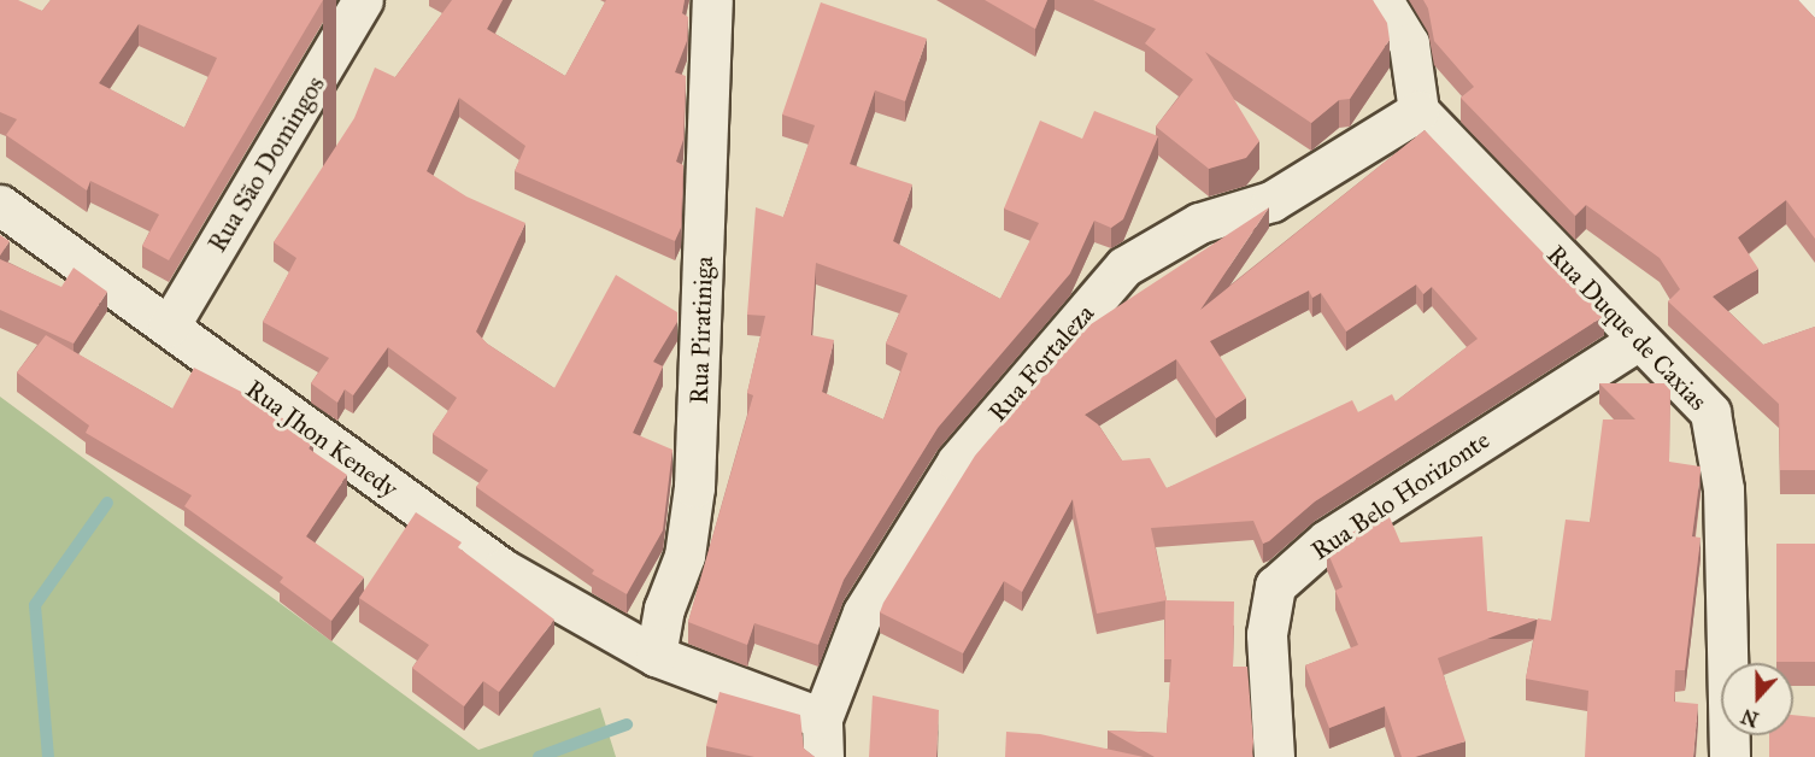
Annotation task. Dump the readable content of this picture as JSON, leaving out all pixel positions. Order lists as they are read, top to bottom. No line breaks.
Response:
{"streets":{"street":["Rua São Domingos","Rua Duque de Caxias","Rua Piratiniga","Rua Fortaleza","Rua Jhon Kenedy","Rua Belo Horizonte"]},"crossings":[["Rua São Domingos","Rua Jhon Kenedy"],["Rua Duque de Caxias","Rua Fortaleza"],["Rua Duque de Caxias","Rua Belo Horizonte"],["Rua Piratiniga","Rua Jhon Kenedy"],["Rua Fortaleza","Rua Jhon Kenedy"]],"north":"bottom"}
